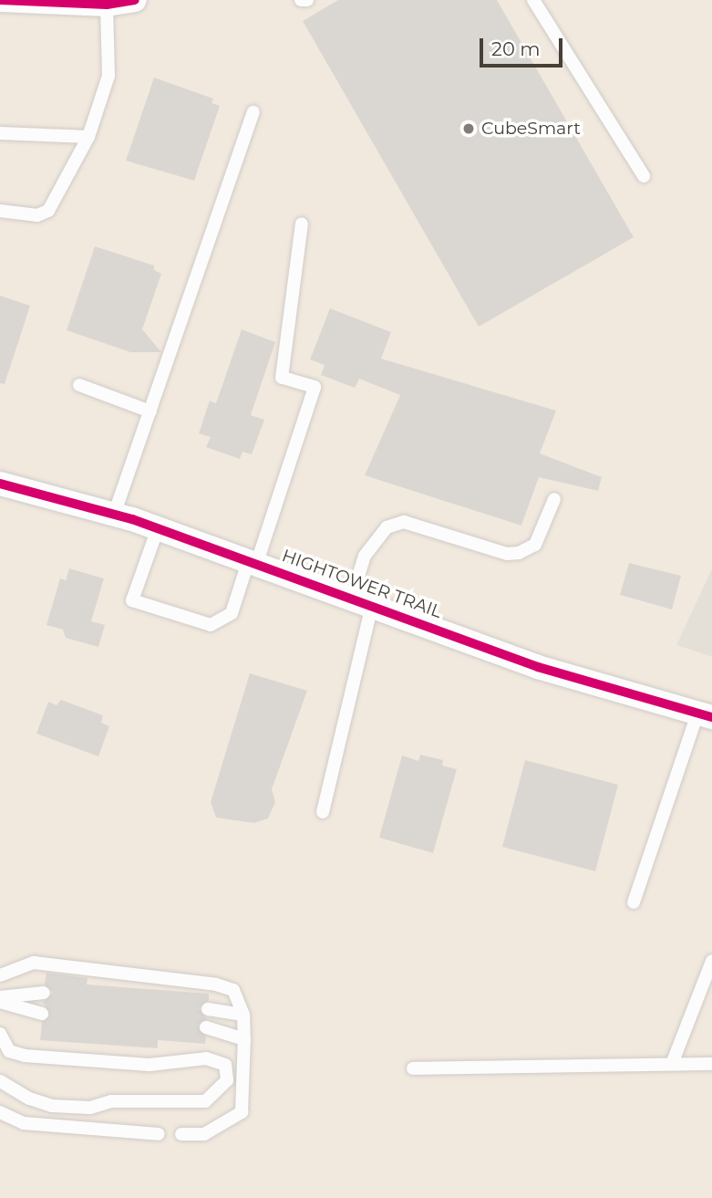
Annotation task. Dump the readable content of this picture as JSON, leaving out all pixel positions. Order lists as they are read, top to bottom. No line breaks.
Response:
{"streets":{"street":["HIGHTOWER TRAIL"]},"places":["CubeSmart"],"scale_bar":"20 m"}
